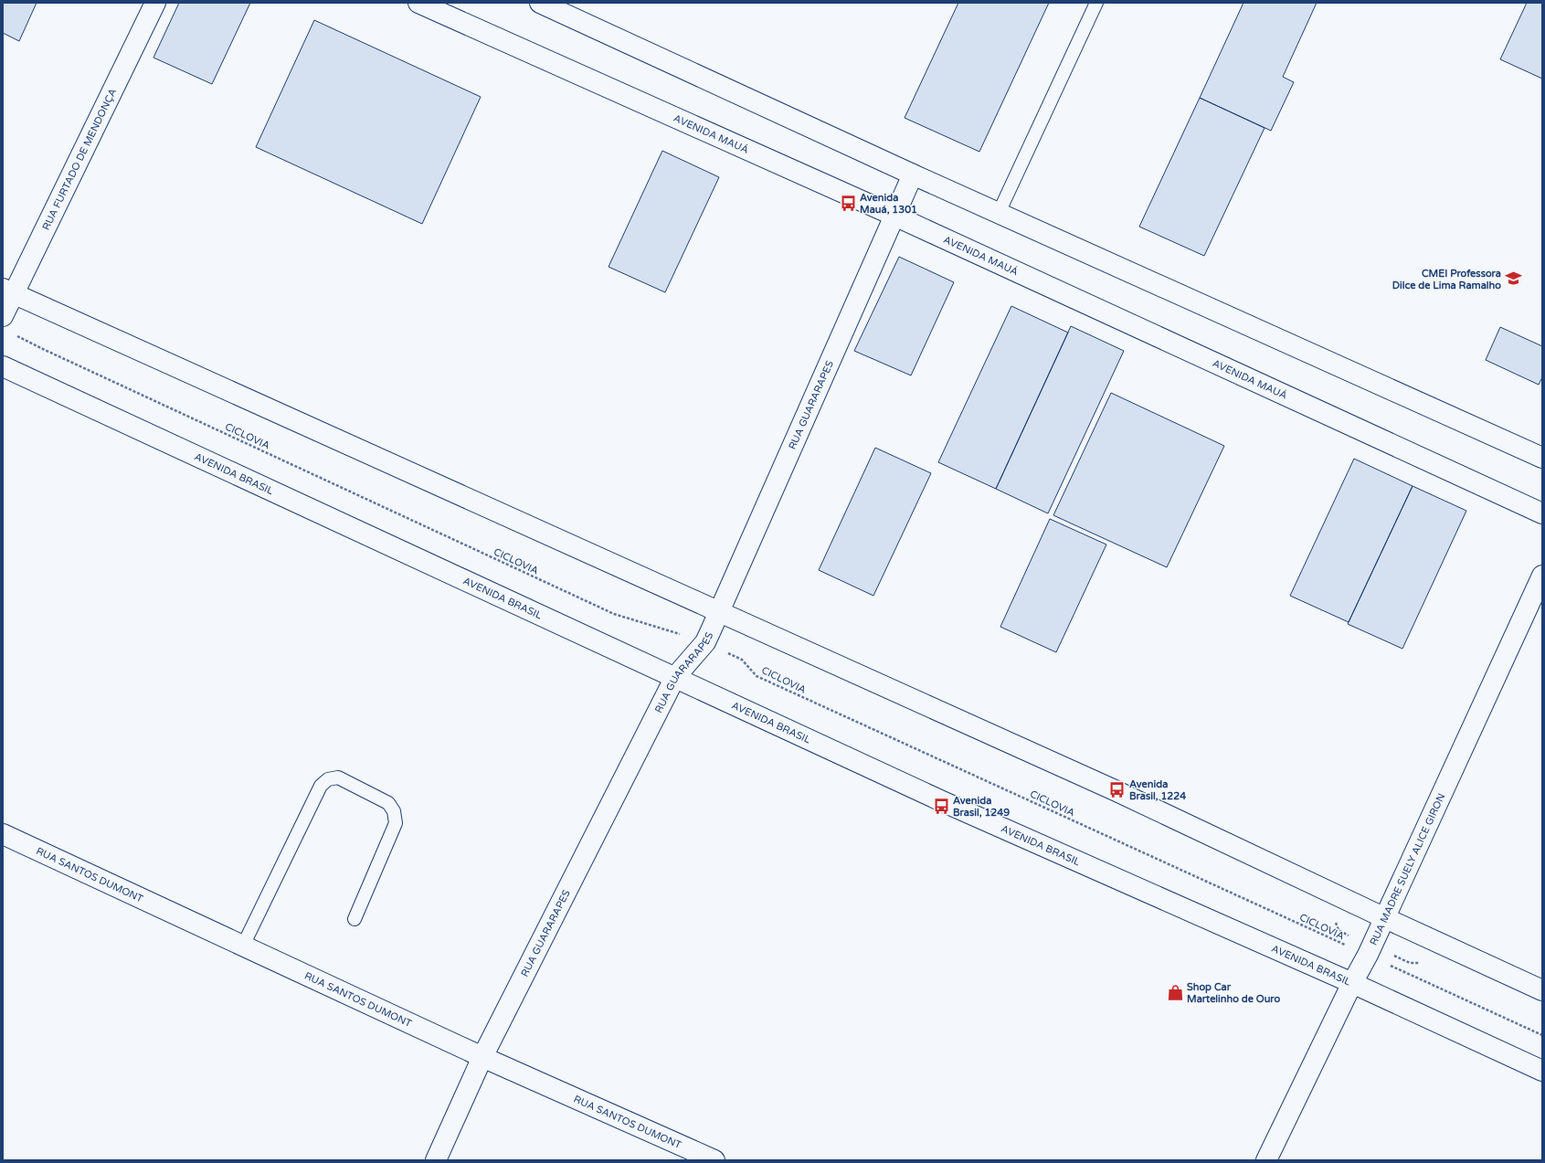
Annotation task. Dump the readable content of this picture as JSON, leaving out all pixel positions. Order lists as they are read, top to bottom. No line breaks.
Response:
{"streets":{"main road":["AVENIDA MAUÁ","RUA FURTADO DE MENDONÇA","RUA GUARARAPES","AVENIDA BRASIL","RUA MADRE SUELY ALICE GIRON","RUA SANTOS DUMONT"],"path":["CICLOVIA"]},"crossings":[["AVENIDA MAUÁ","RUA GUARARAPES"],["RUA GUARARAPES","CICLOVIA"],["RUA GUARARAPES","AVENIDA BRASIL"],["RUA GUARARAPES","RUA SANTOS DUMONT"],["CICLOVIA","RUA MADRE SUELY ALICE GIRON"],["AVENIDA BRASIL","RUA MADRE SUELY ALICE GIRON"]],"places":{"bus stop":["Avenida Mauá, 1301","Avenida Brasil, 1224","Avenida Brasil, 1249"],"school or university":["CMEI Professora Dilce de Lima Ramalho"],"shop":["Shop Car Martelinho de Ouro"]}}
